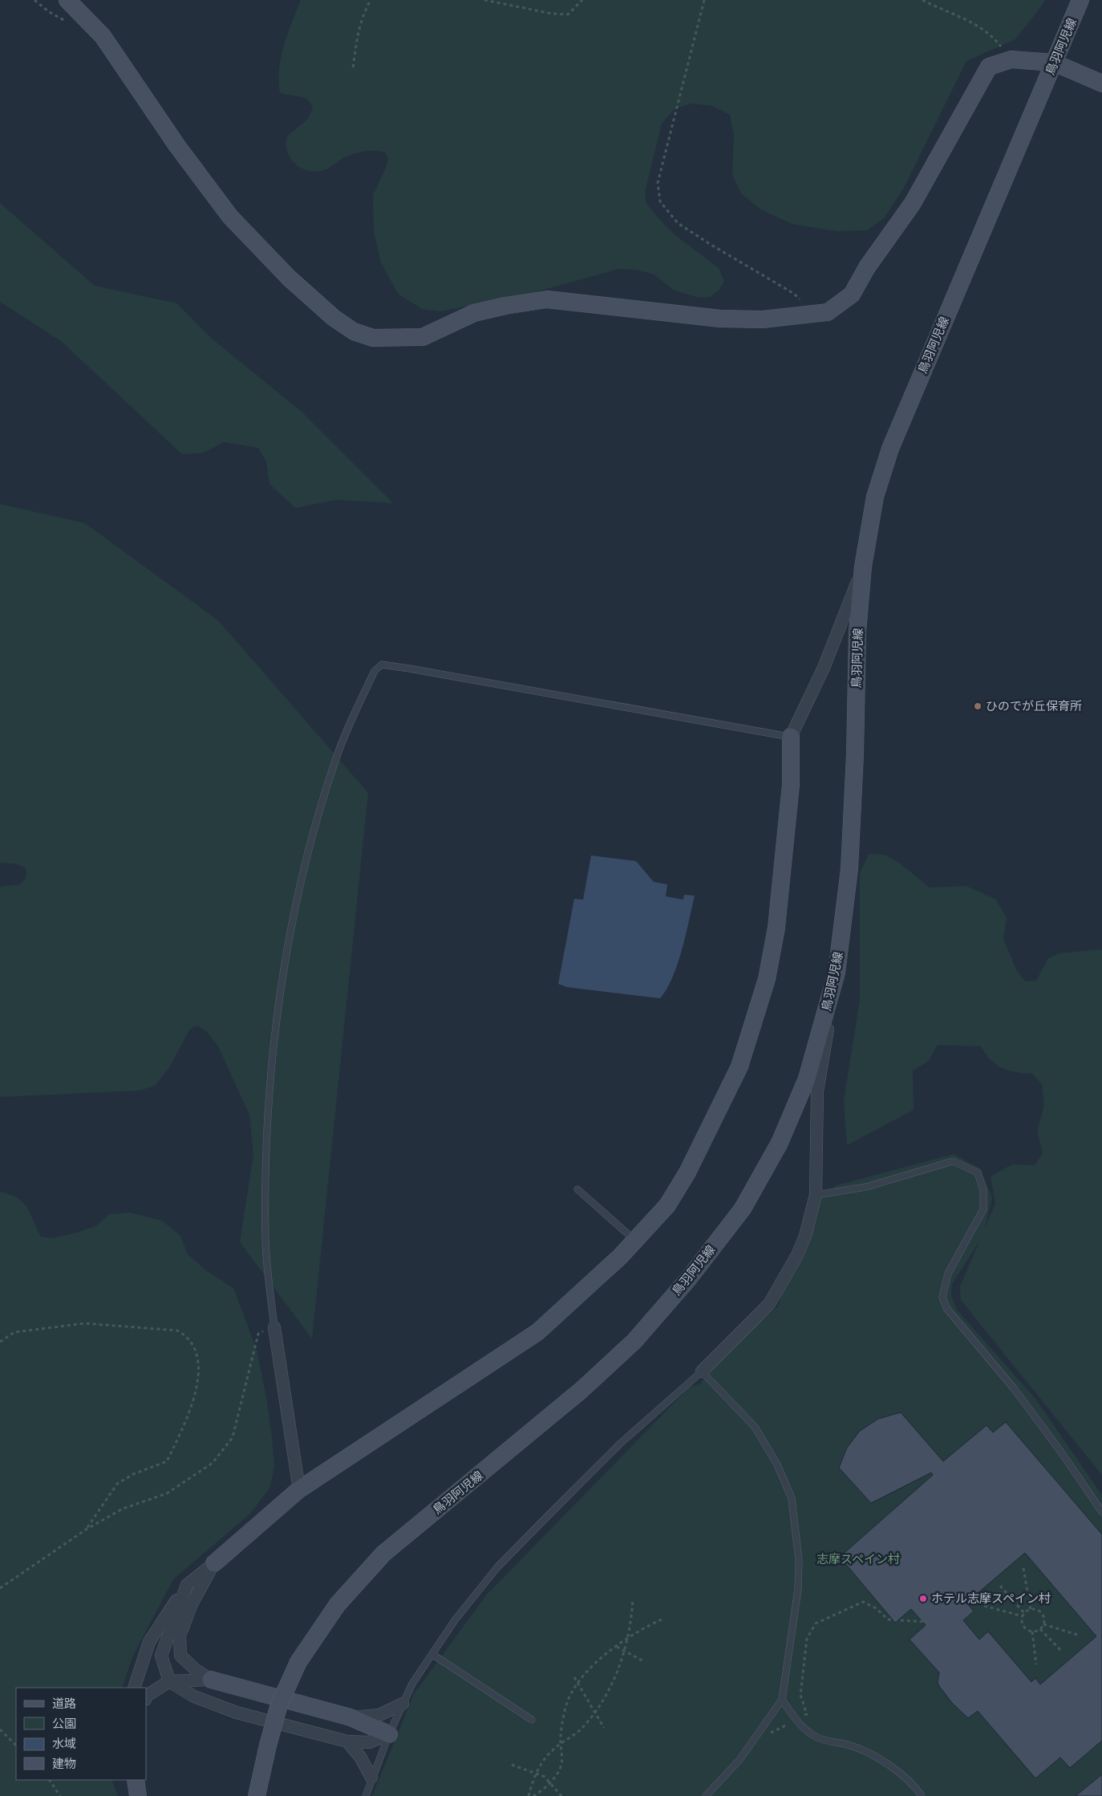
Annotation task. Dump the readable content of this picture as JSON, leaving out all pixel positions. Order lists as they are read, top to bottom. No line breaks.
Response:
{"streets":{"street":["鳥羽阿児線"]},"parks":["志摩スペイン村"],"places":["ひのでが丘保育所","ホテル志摩スペイン村"],"legend":["道路","公園","水域","建物"]}
